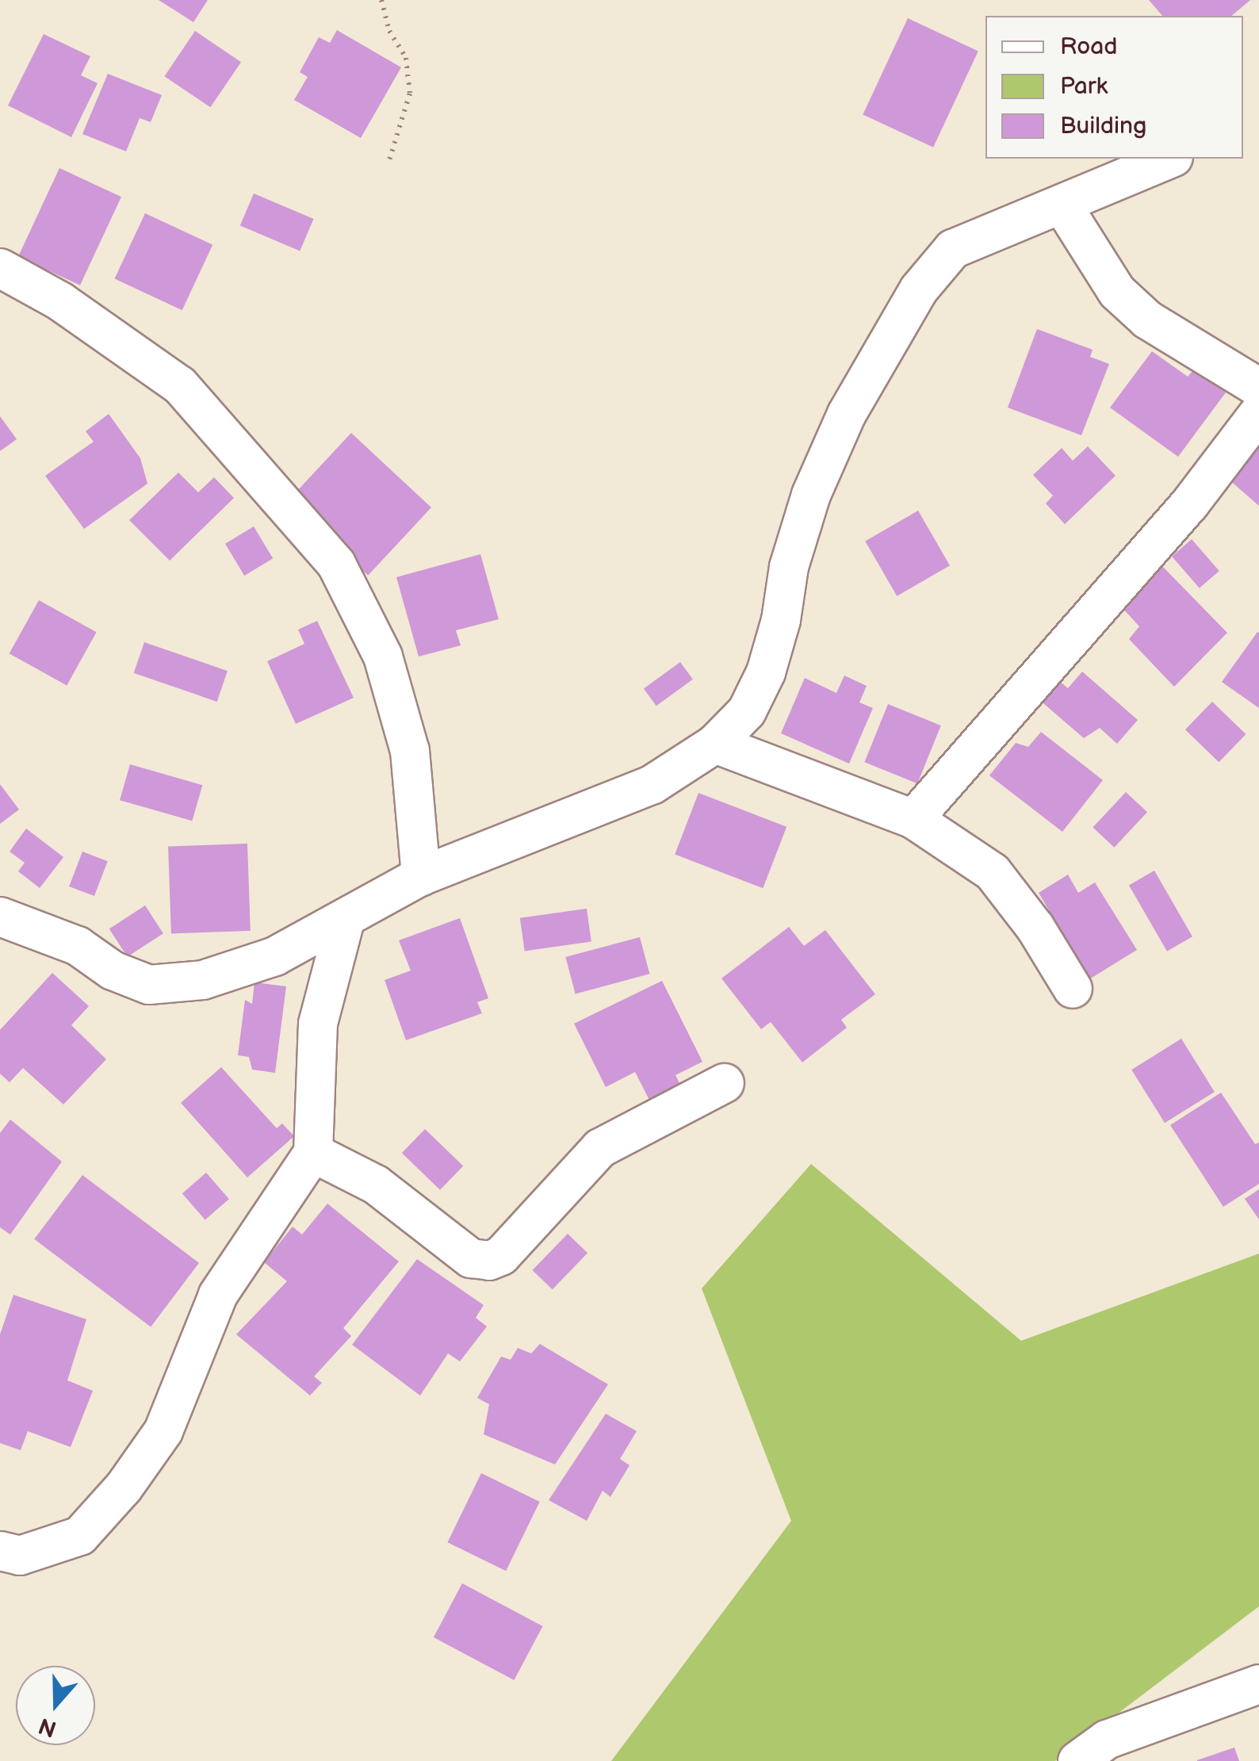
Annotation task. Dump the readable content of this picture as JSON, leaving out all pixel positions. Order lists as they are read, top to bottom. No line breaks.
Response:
{"legend":["Road","Park","Building"],"north":"bottom"}
